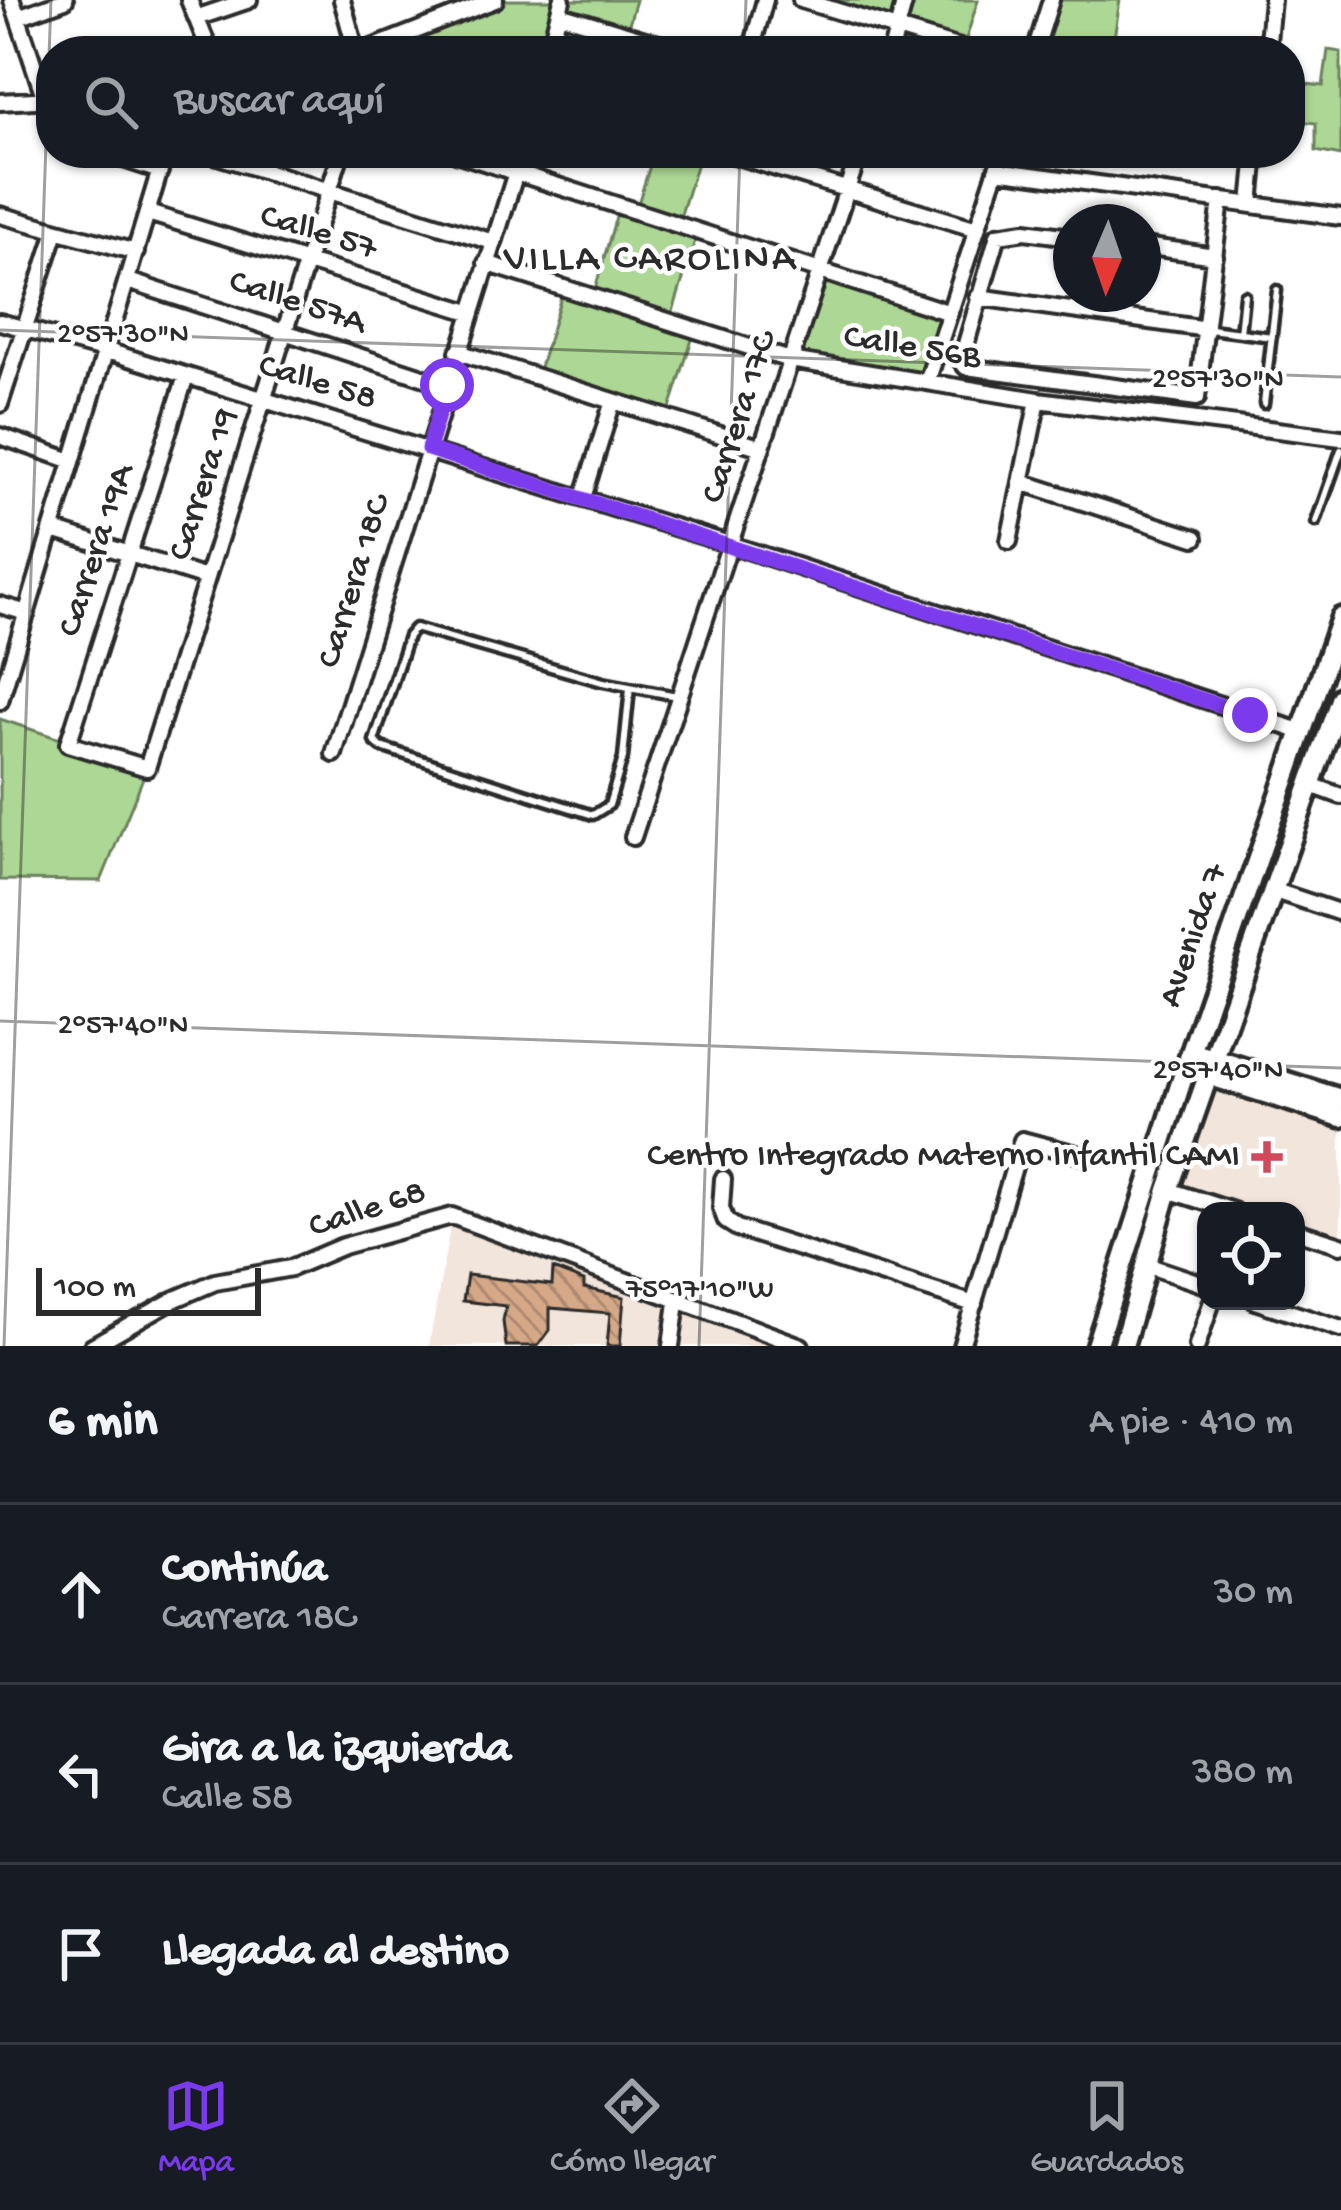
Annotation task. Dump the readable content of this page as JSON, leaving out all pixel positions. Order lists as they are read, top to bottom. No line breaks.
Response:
{"streets":{"main road":["Avenida 7"],"street":["Calle 57","Calle 57A","Calle 56B","Calle 58","Carrera 17C","Carrera 19","Carrera 19A","Carrera 18C","Calle 68"]},"crossings":[["Calle 57","Carrera 19"],["Calle 57","Carrera 18C"],["Calle 57A","Carrera 19"],["Calle 57A","Carrera 18C"],["Calle 56B","Carrera 17C"],["Calle 56B","Carrera 18C"],["Calle 58","Carrera 17C"],["Calle 58","Carrera 19"],["Calle 58","Carrera 19A"],["Calle 58","Carrera 18C"],["Calle 58","Avenida 7"],["Carrera 19","Carrera 19A"]],"districts":["VILLA CAROLINA"],"places":{"health":["Centro Integrado Materno Infantil CAMI"]},"scale_bar":"100 m","north":"bottom","page":{"search":"Buscar aquí","scale":"100 m","heading":["6 min","A pie · 410 m"],"list":[["Continúa","Carrera 18C","30 m"],["Gira a la izquierda","Calle 58","380 m"],"Llegada al destino"],"nav":["Mapa","Cómo llegar","Guardados"]},"coordinates":["2°57'30\"N","2°57'40\"N","75°17'10\"W"]}
